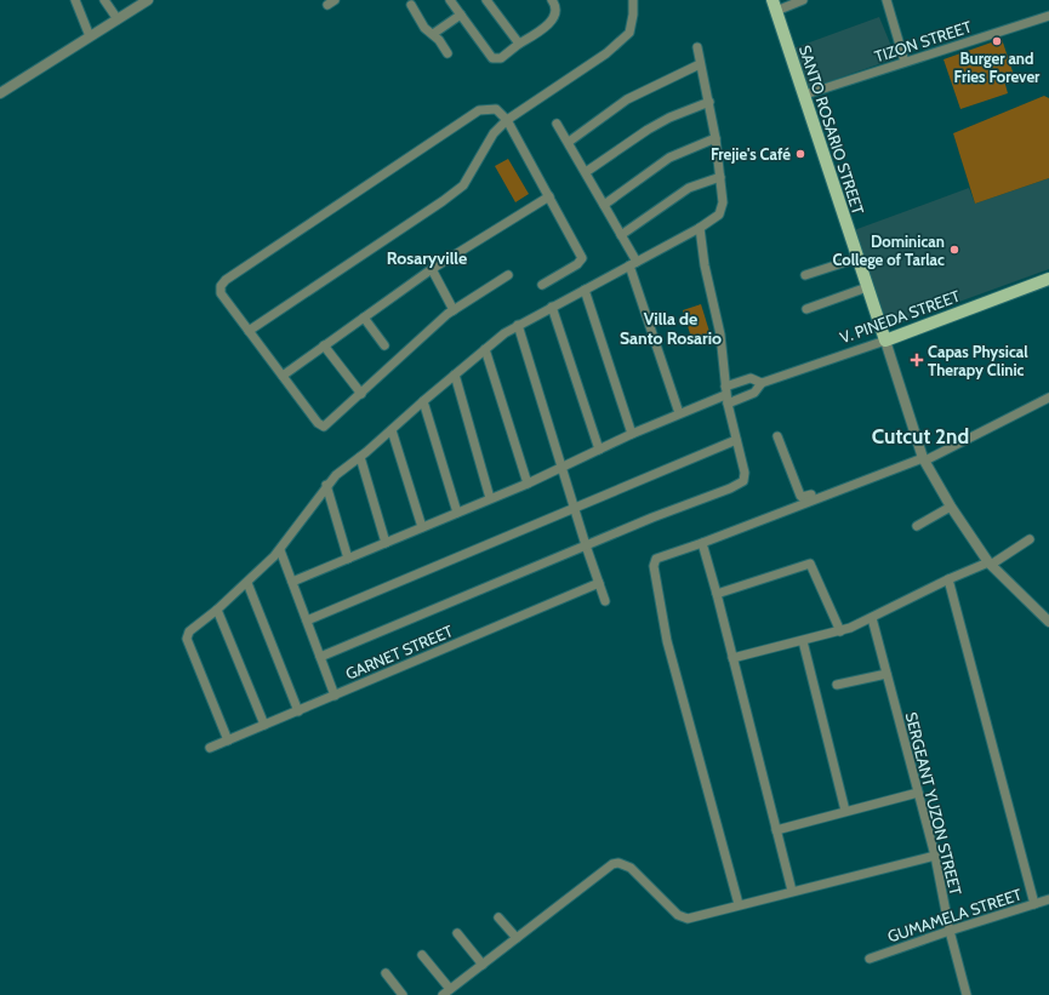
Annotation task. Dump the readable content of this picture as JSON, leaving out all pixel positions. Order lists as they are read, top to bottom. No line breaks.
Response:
{"streets":{"main road":["SANTO ROSARIO STREET","V. PINEDA STREET"],"street":["TIZON STREET","GARNET STREET","SERGEANT YUZON STREET","GUMAMELA STREET"]},"crossings":[["TIZON STREET","SANTO ROSARIO STREET"],["SANTO ROSARIO STREET","V. PINEDA STREET"],["SERGEANT YUZON STREET","GUMAMELA STREET"]],"districts":["Rosaryville","Villa de Santo Rosario","Cutcut 2nd"],"places":{"other":["Burger and Fries Forever","Frejie's Café","Dominican College of Tarlac"],"health":["Capas Physical Therapy Clinic"]}}
